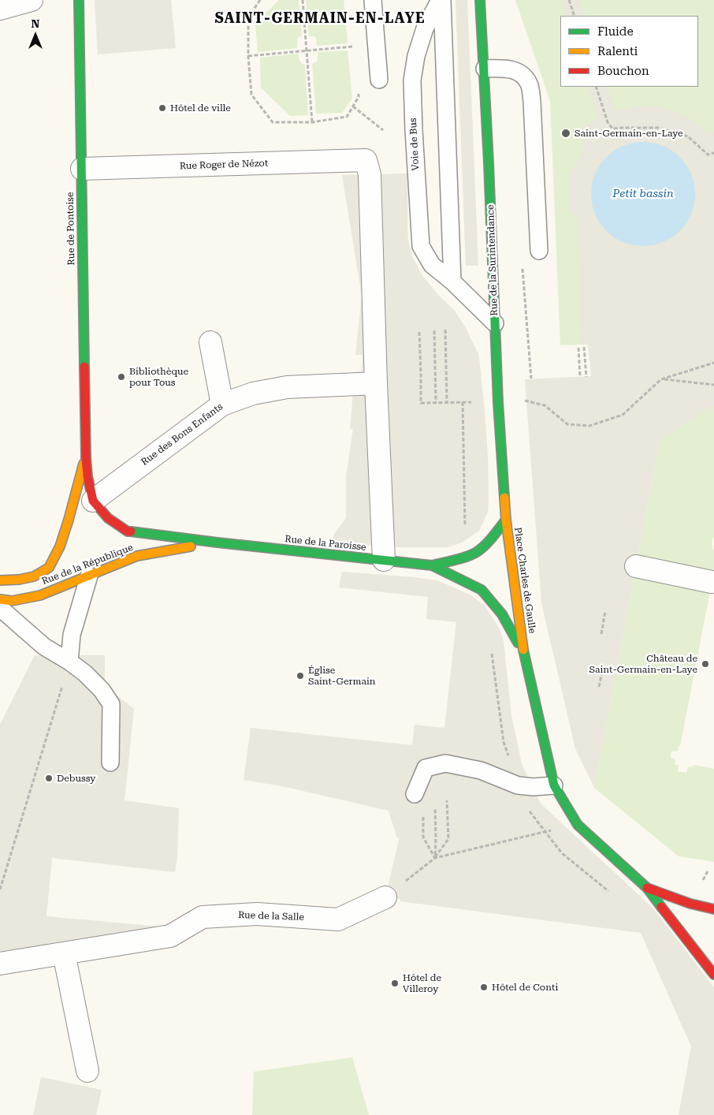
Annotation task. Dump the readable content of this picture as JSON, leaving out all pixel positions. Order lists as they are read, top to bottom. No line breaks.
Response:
{"streets":{"main road":["Rue de Pontoise","Rue de la Surintendance","Rue de la Paroisse","Rue de la République","Place Charles de Gaulle"],"street":["Rue Roger de Nézot","Rue des Bons Enfants","Rue de la Salle"],"lane":["Voie de Bus"]},"crossings":[["Voie de Bus","Rue de la Surintendance"],["Rue Roger de Nézot","Rue de Pontoise"],["Rue Roger de Nézot","Rue des Bons Enfants"],["Rue de Pontoise","Rue des Bons Enfants"],["Rue de Pontoise","Rue de la Paroisse"],["Rue de Pontoise","Rue de la République"],["Rue de la Surintendance","Place Charles de Gaulle"],["Rue de la Paroisse","Rue de la République"],["Rue de la Paroisse","Place Charles de Gaulle"]],"districts":["SAINT-GERMAIN-EN-LAYE"],"water":["Petit bassin"],"places":["Hôtel de ville","Saint-Germain-en-Laye","Bibliothèque pour Tous","Château de Saint-Germain-en-Laye","Église Saint-Germain","Debussy","Hôtel de Villeroy","Hôtel de Conti"],"legend":["Fluide","Ralenti","Bouchon"],"north":"top"}
